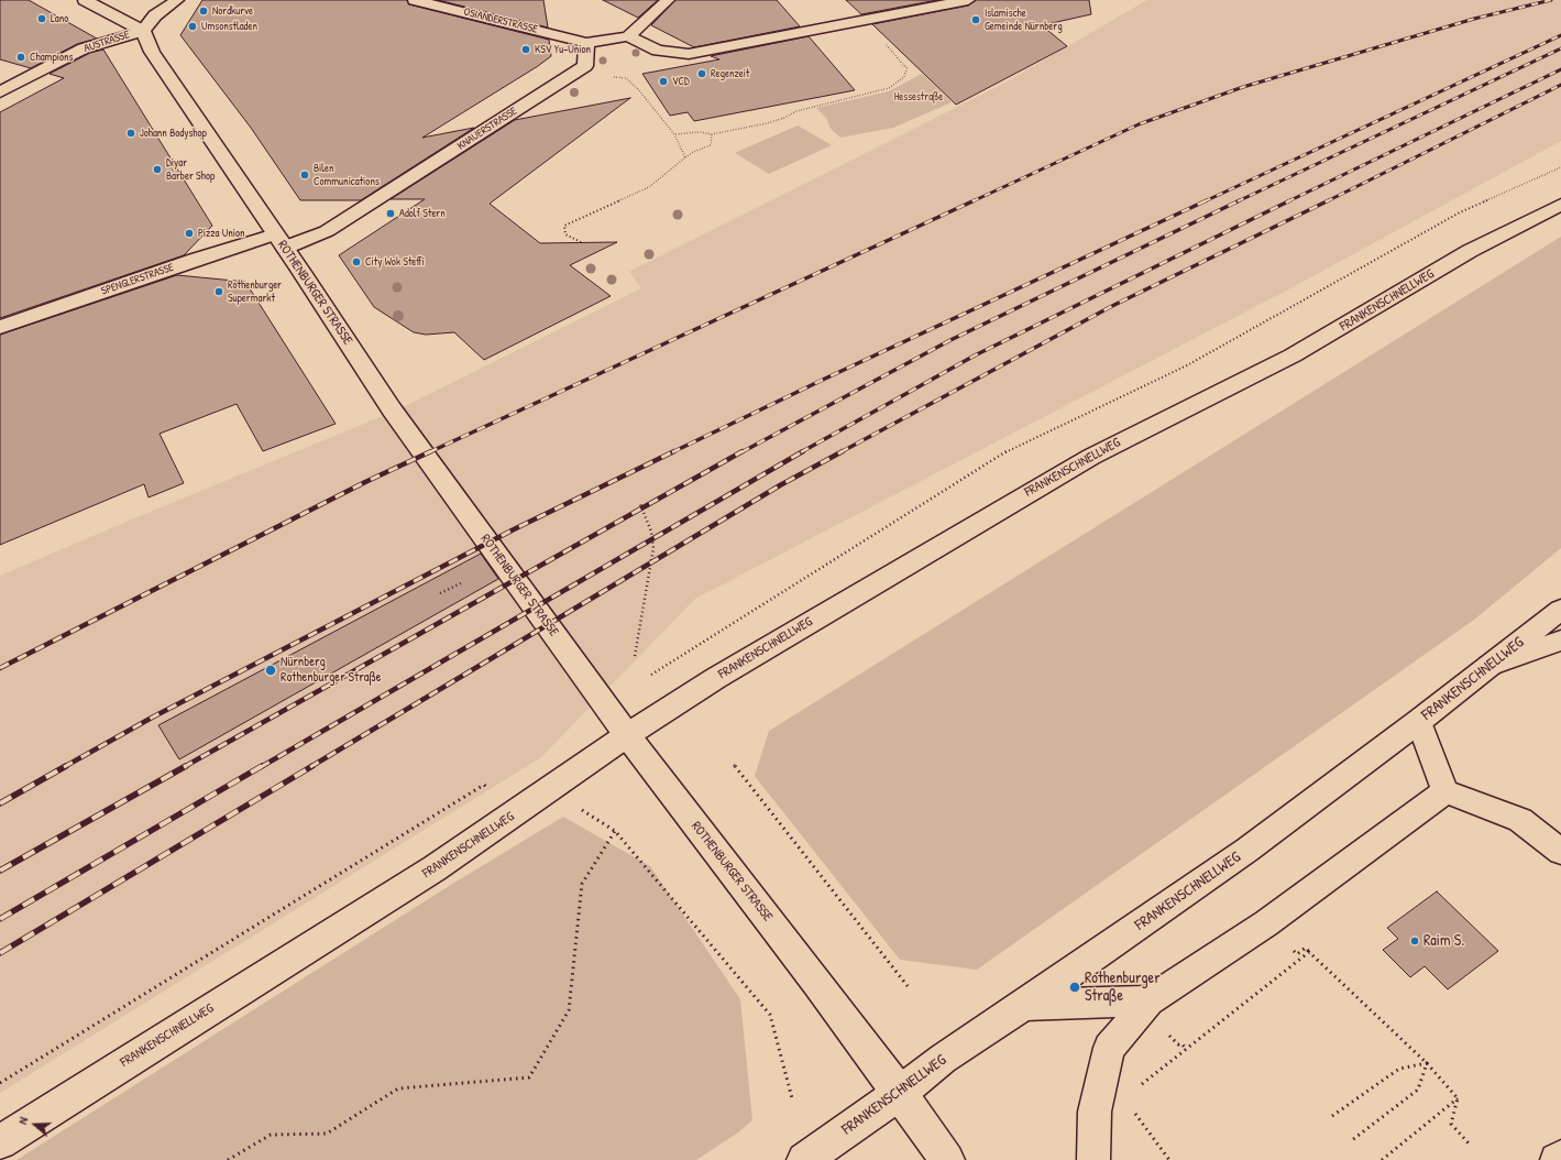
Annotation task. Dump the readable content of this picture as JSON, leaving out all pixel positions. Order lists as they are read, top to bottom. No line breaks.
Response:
{"streets":{"main road":["OSIANDERSTRASSE","AUSTRASSE","KNAUERSTRASSE","SPENGLERSTRASSE","ROTHENBURGER STRASSE","FRANKENSCHNELLWEG"]},"crossings":[["OSIANDERSTRASSE","KNAUERSTRASSE"],["AUSTRASSE","ROTHENBURGER STRASSE"],["KNAUERSTRASSE","SPENGLERSTRASSE"],["KNAUERSTRASSE","ROTHENBURGER STRASSE"],["SPENGLERSTRASSE","ROTHENBURGER STRASSE"],["ROTHENBURGER STRASSE","FRANKENSCHNELLWEG"]],"parks":["Hessestraße"],"places":["Nordkurve","Lano","Islamische Gemeinde Nürnberg","Umsonstladen","KSV Yu-Union","Champions","Regenzeit","VCD","Johann Bodyshop","Diyar Barber Shop","Bilen Communications","Adolf Stern","Pizza Union","City Wok Steffi","Rothenburger Supermarkt","Nürnberg Rothenburger Straße","Raim S.","Rothenburger Straße"],"north":"left"}
